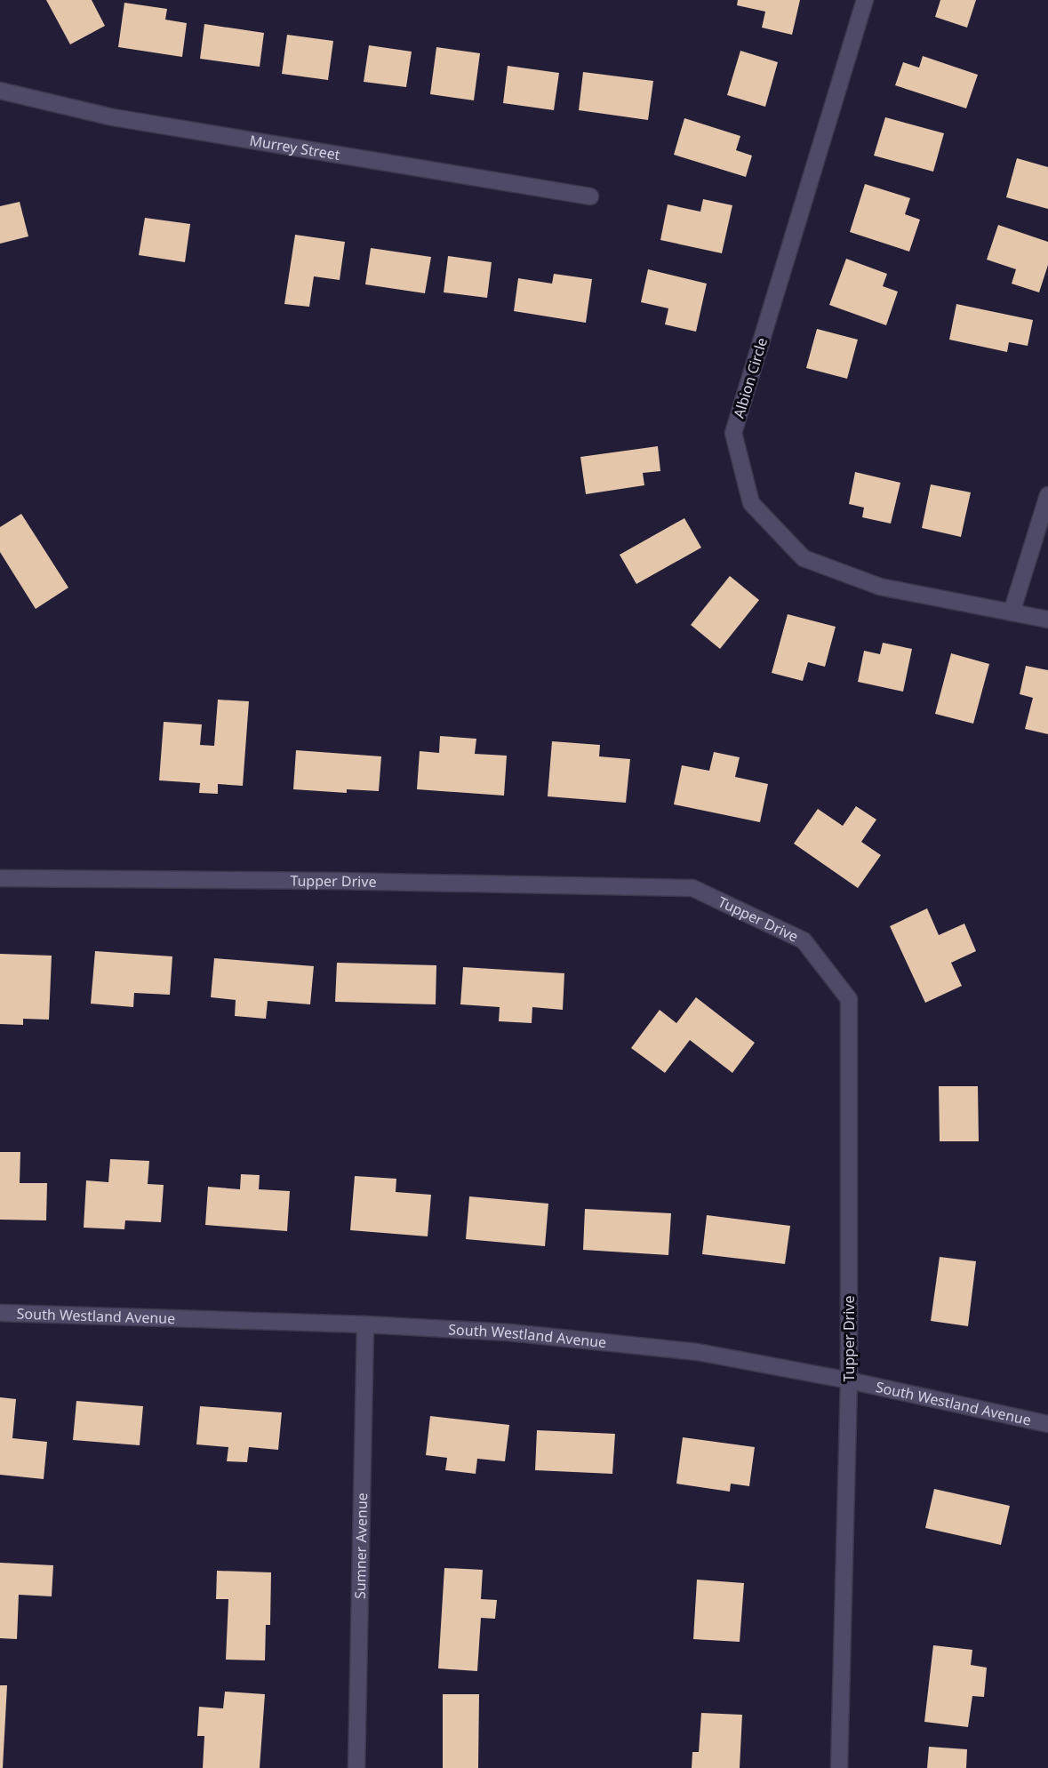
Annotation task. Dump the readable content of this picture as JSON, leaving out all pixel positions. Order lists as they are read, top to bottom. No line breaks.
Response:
{"streets":{"street":["Murrey Street","Albion Circle","Tupper Drive","South Westland Avenue","Sumner Avenue"]},"crossings":[["Tupper Drive","South Westland Avenue"],["South Westland Avenue","Sumner Avenue"]]}
